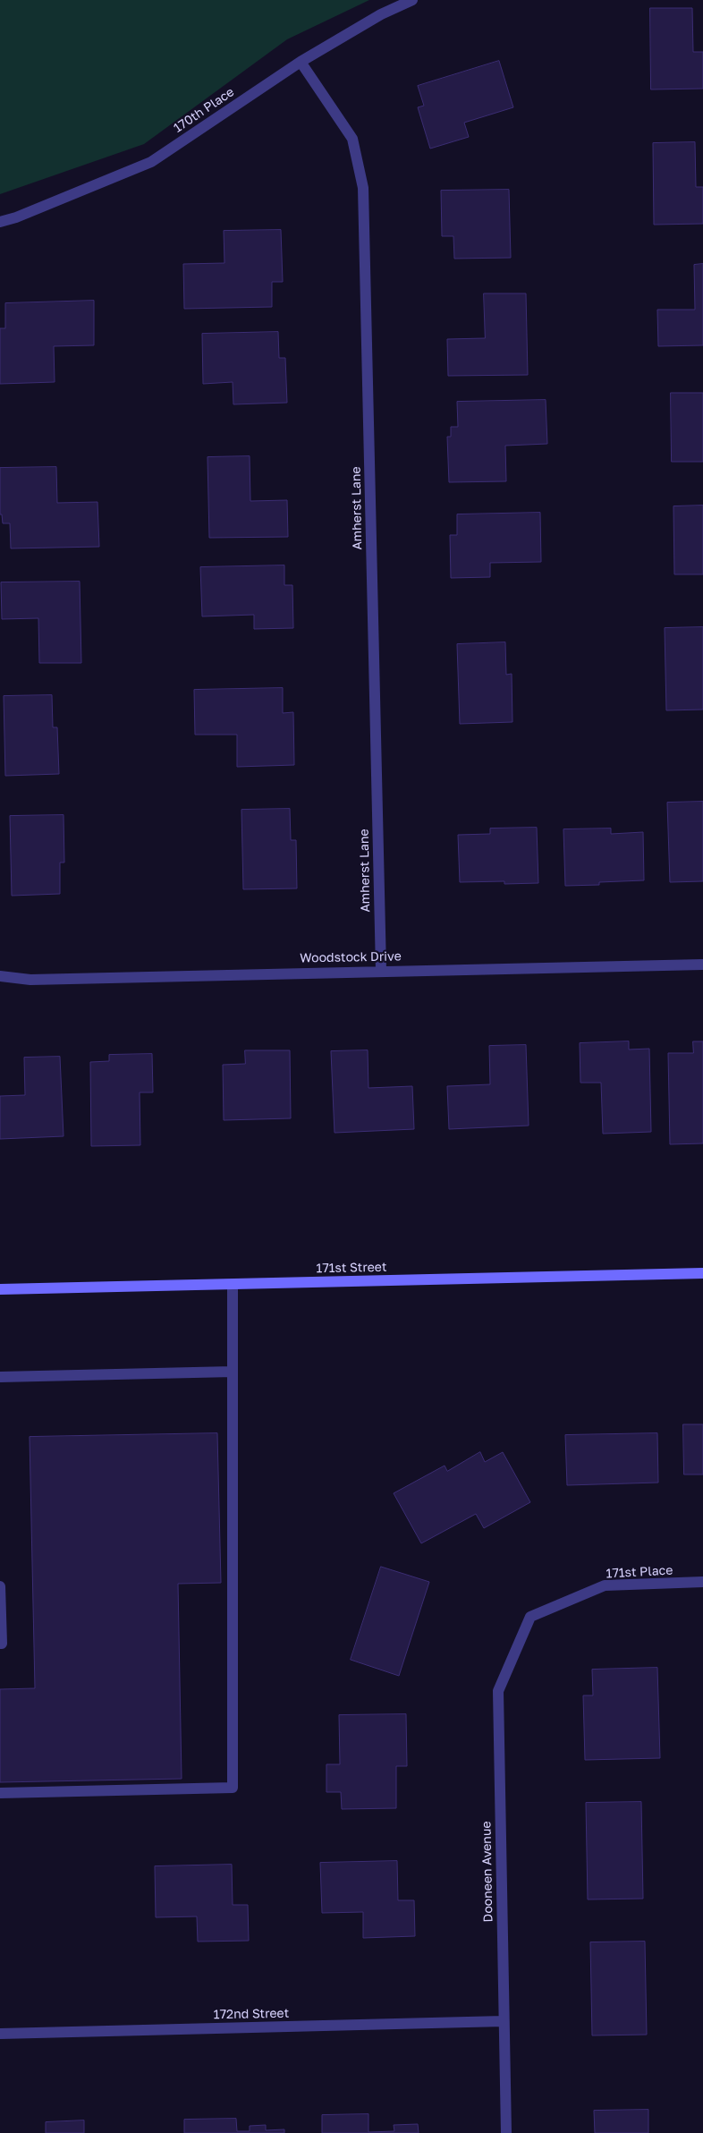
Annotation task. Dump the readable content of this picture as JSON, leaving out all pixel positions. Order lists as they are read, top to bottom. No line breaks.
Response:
{"streets":{"street":["170th Place","Amherst Lane","Woodstock Drive","171st Street","171st Place","Dooneen Avenue","172nd Street"]},"crossings":[["170th Place","Amherst Lane"],["Amherst Lane","Woodstock Drive"],["171st Place","Dooneen Avenue"],["Dooneen Avenue","172nd Street"]]}
